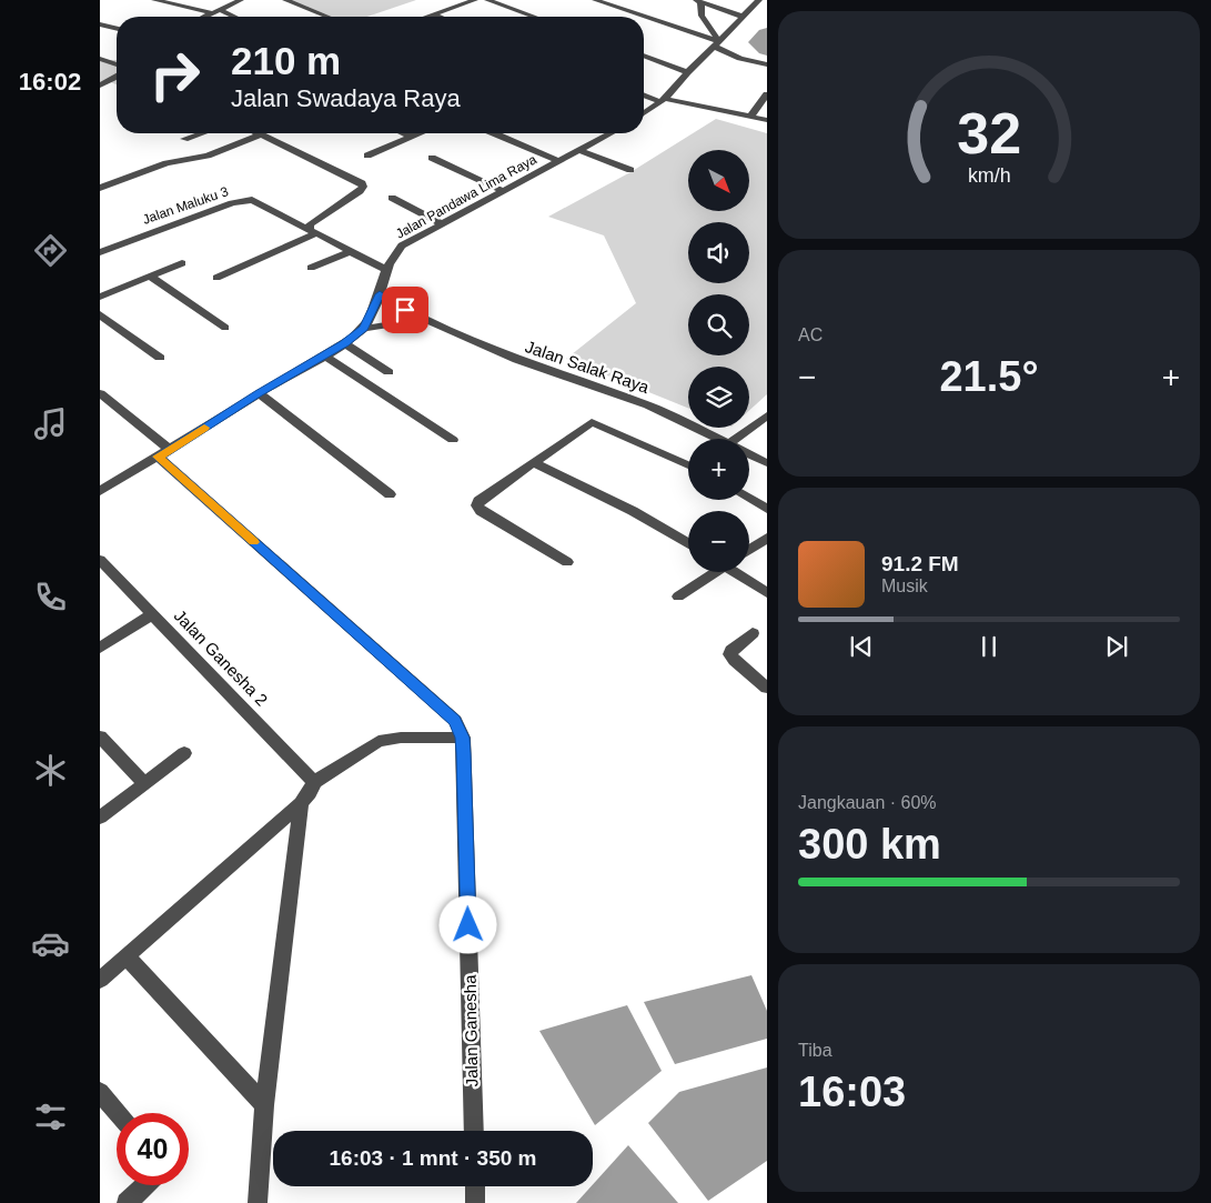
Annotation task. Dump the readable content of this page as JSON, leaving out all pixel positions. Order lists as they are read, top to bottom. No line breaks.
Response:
{"streets":{"street":["Jalan Pandawa Lima Raya","Jalan Maluku 3","Jalan Salak Raya","Jalan Ganesha 2","Jalan Ganesha"]},"crossings":[["Jalan Pandawa Lima Raya","Jalan Maluku 3"],["Jalan Pandawa Lima Raya","Jalan Salak Raya"]],"north":"bottom right","page":{"tabs":"16:02","turn":["210 m","Jalan Swadaya Raya"],"map_buttons":["+","−"],"tile":["AC",["Jangkauan · 60%","300 km"],["Tiba","16:03"]],"heat":["−","21.5°","+"],"song":["91.2 FM","Musik"],"limit":"40","trip":"16:03 · 1 mnt · 350 m","gauge":["32","km/h"]}}
